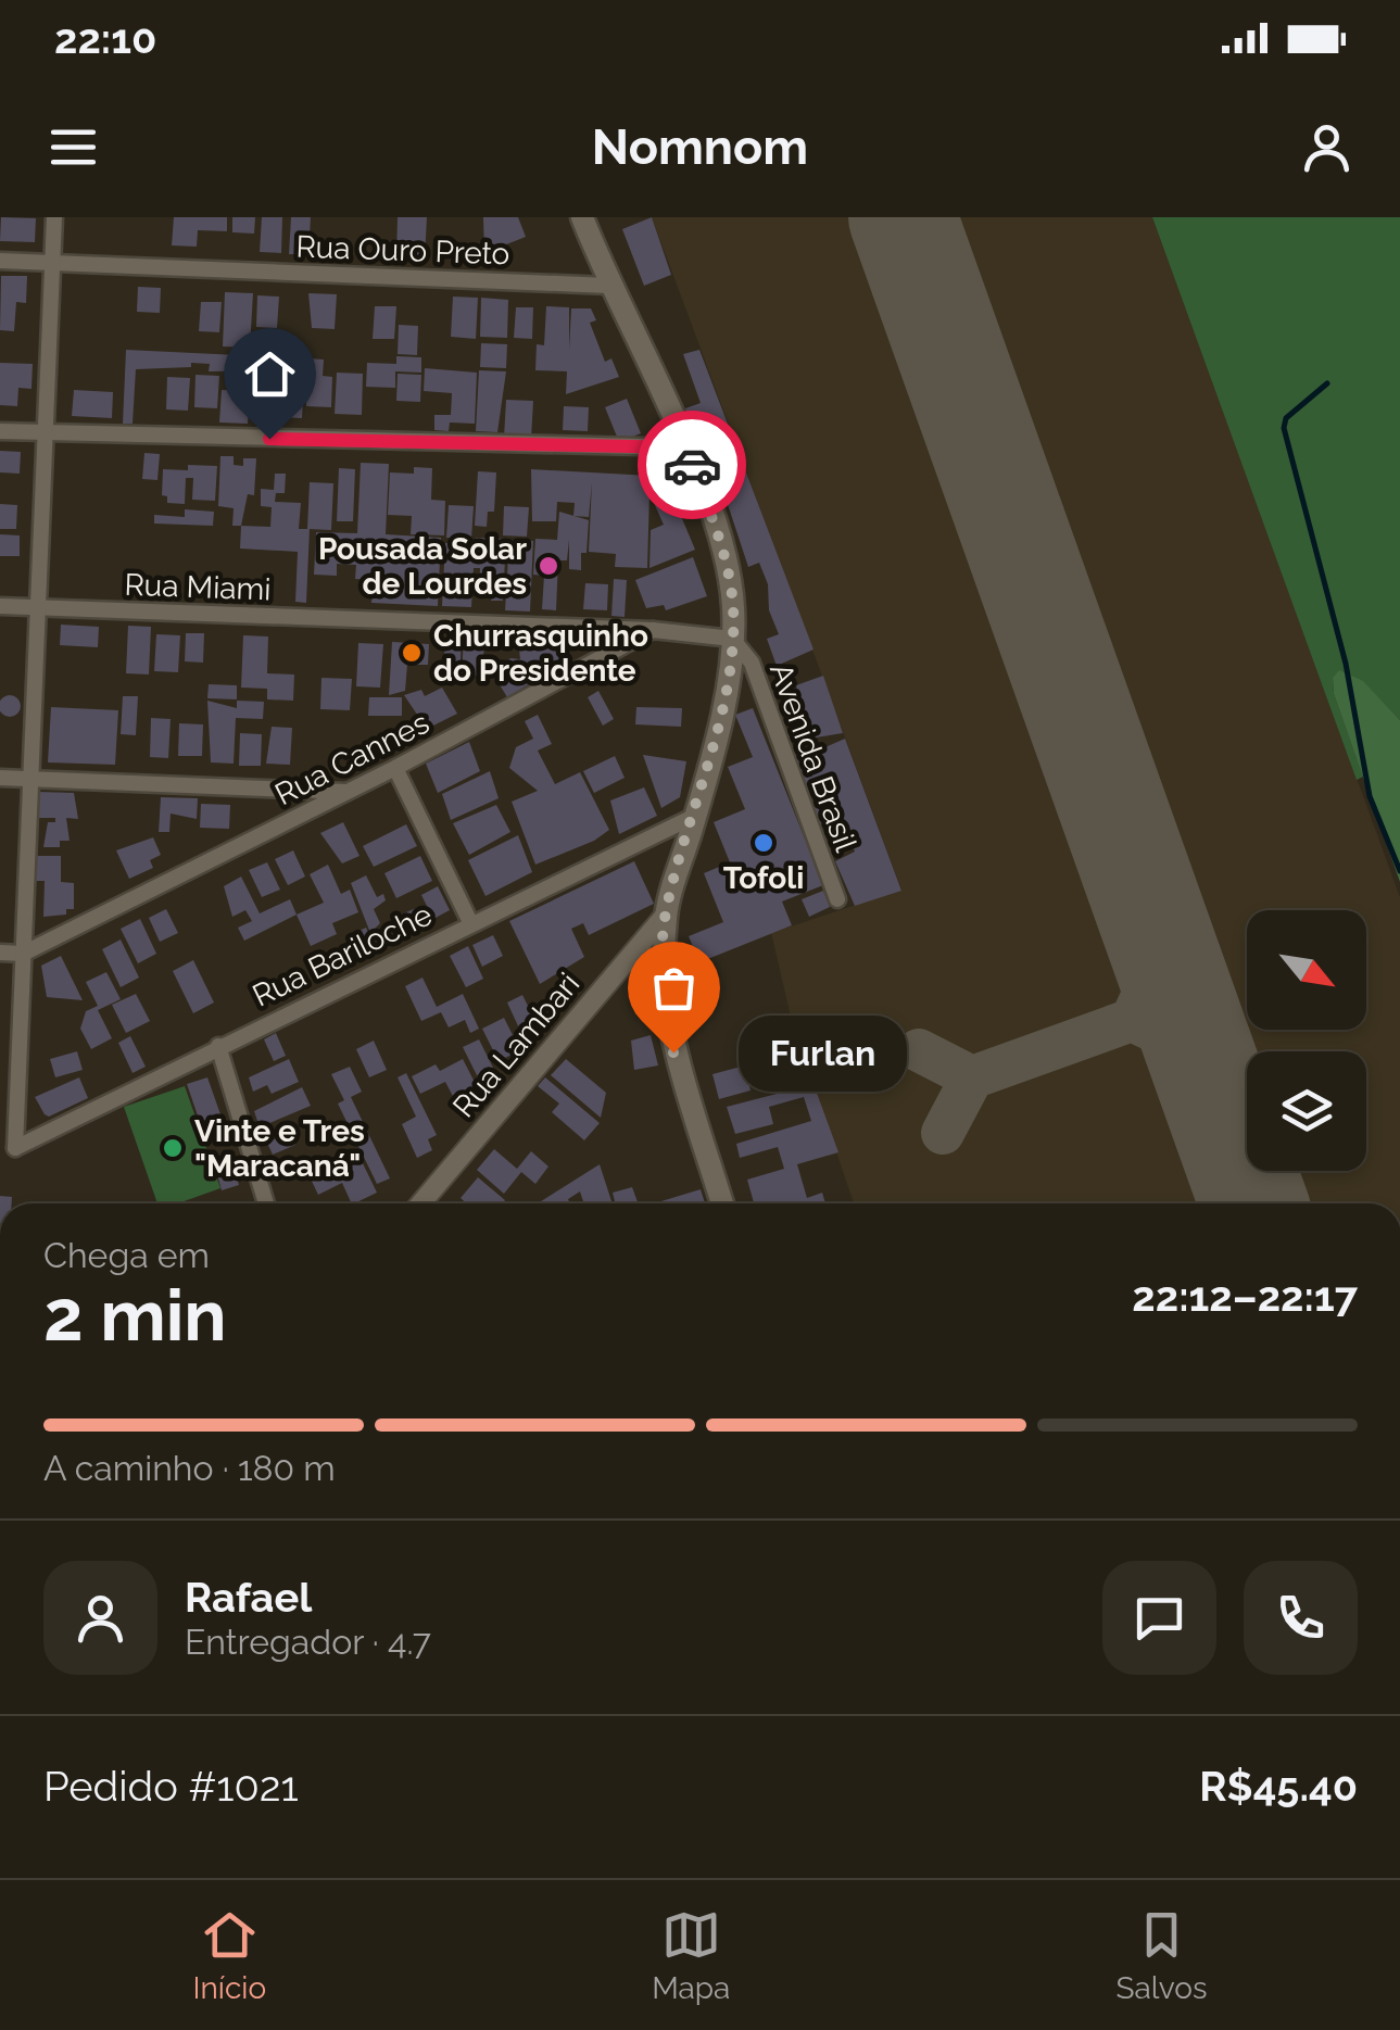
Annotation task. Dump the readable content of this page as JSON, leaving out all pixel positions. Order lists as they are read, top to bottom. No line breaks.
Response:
{"streets":{"street":["Rua Ouro Preto","Rua Miami","Avenida Brasil","Rua Cannes","Rua Bariloche","Rua Lambari"]},"crossings":[["Rua Miami","Rua Cannes"]],"places":["Pousada Solar de Lourdes","Churrasquinho do Presidente","Tofoli","Furlan","Vinte e Tres \"Maracaná\""],"north":"bottom right","page":{"status":"22:10","header":"Nomnom","bubble":"Furlan","heading":["2 min","Chega em","22:12–22:17"],"panel":["Rafael","Entregador · 4.7","Pedido #1021","R$45.40"],"bar":"A caminho · 180 m","tabs":["Início","Mapa","Salvos"]}}
